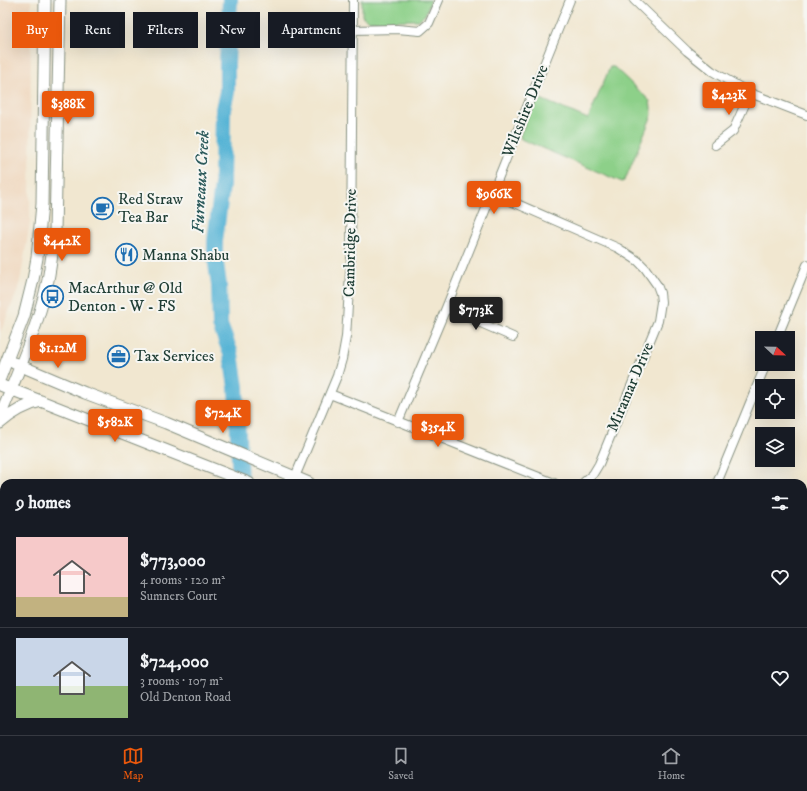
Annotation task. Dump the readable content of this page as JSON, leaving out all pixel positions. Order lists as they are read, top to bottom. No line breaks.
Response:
{"streets":{"street":["Wiltshire Drive","Cambridge Drive","Miramar Drive"]},"crossings":[["Wiltshire Drive","Miramar Drive"]],"water":["Furneaux Creek"],"places":{"cafe":["Red Straw Tea Bar"],"restaurant":["Manna Shabu"],"bus stop":["MacArthur @ Old Denton - W - FS"],"office":["Tax Services"]},"north":"right","page":{"chip":["Buy","Rent","Filters","New","Apartment"],"price":["$423K","$388K","$966K","$442K","$773K","$1.12M","$724K","$582K","$354K"],"heading":"9 homes","list":[{"name":"$773,000","note":"4 rooms · 120 m² · Sumners Court"},{"name":"$724,000","note":"3 rooms · 107 m² · Old Denton Road"}],"tabs":["Map","Saved","Home"]}}
